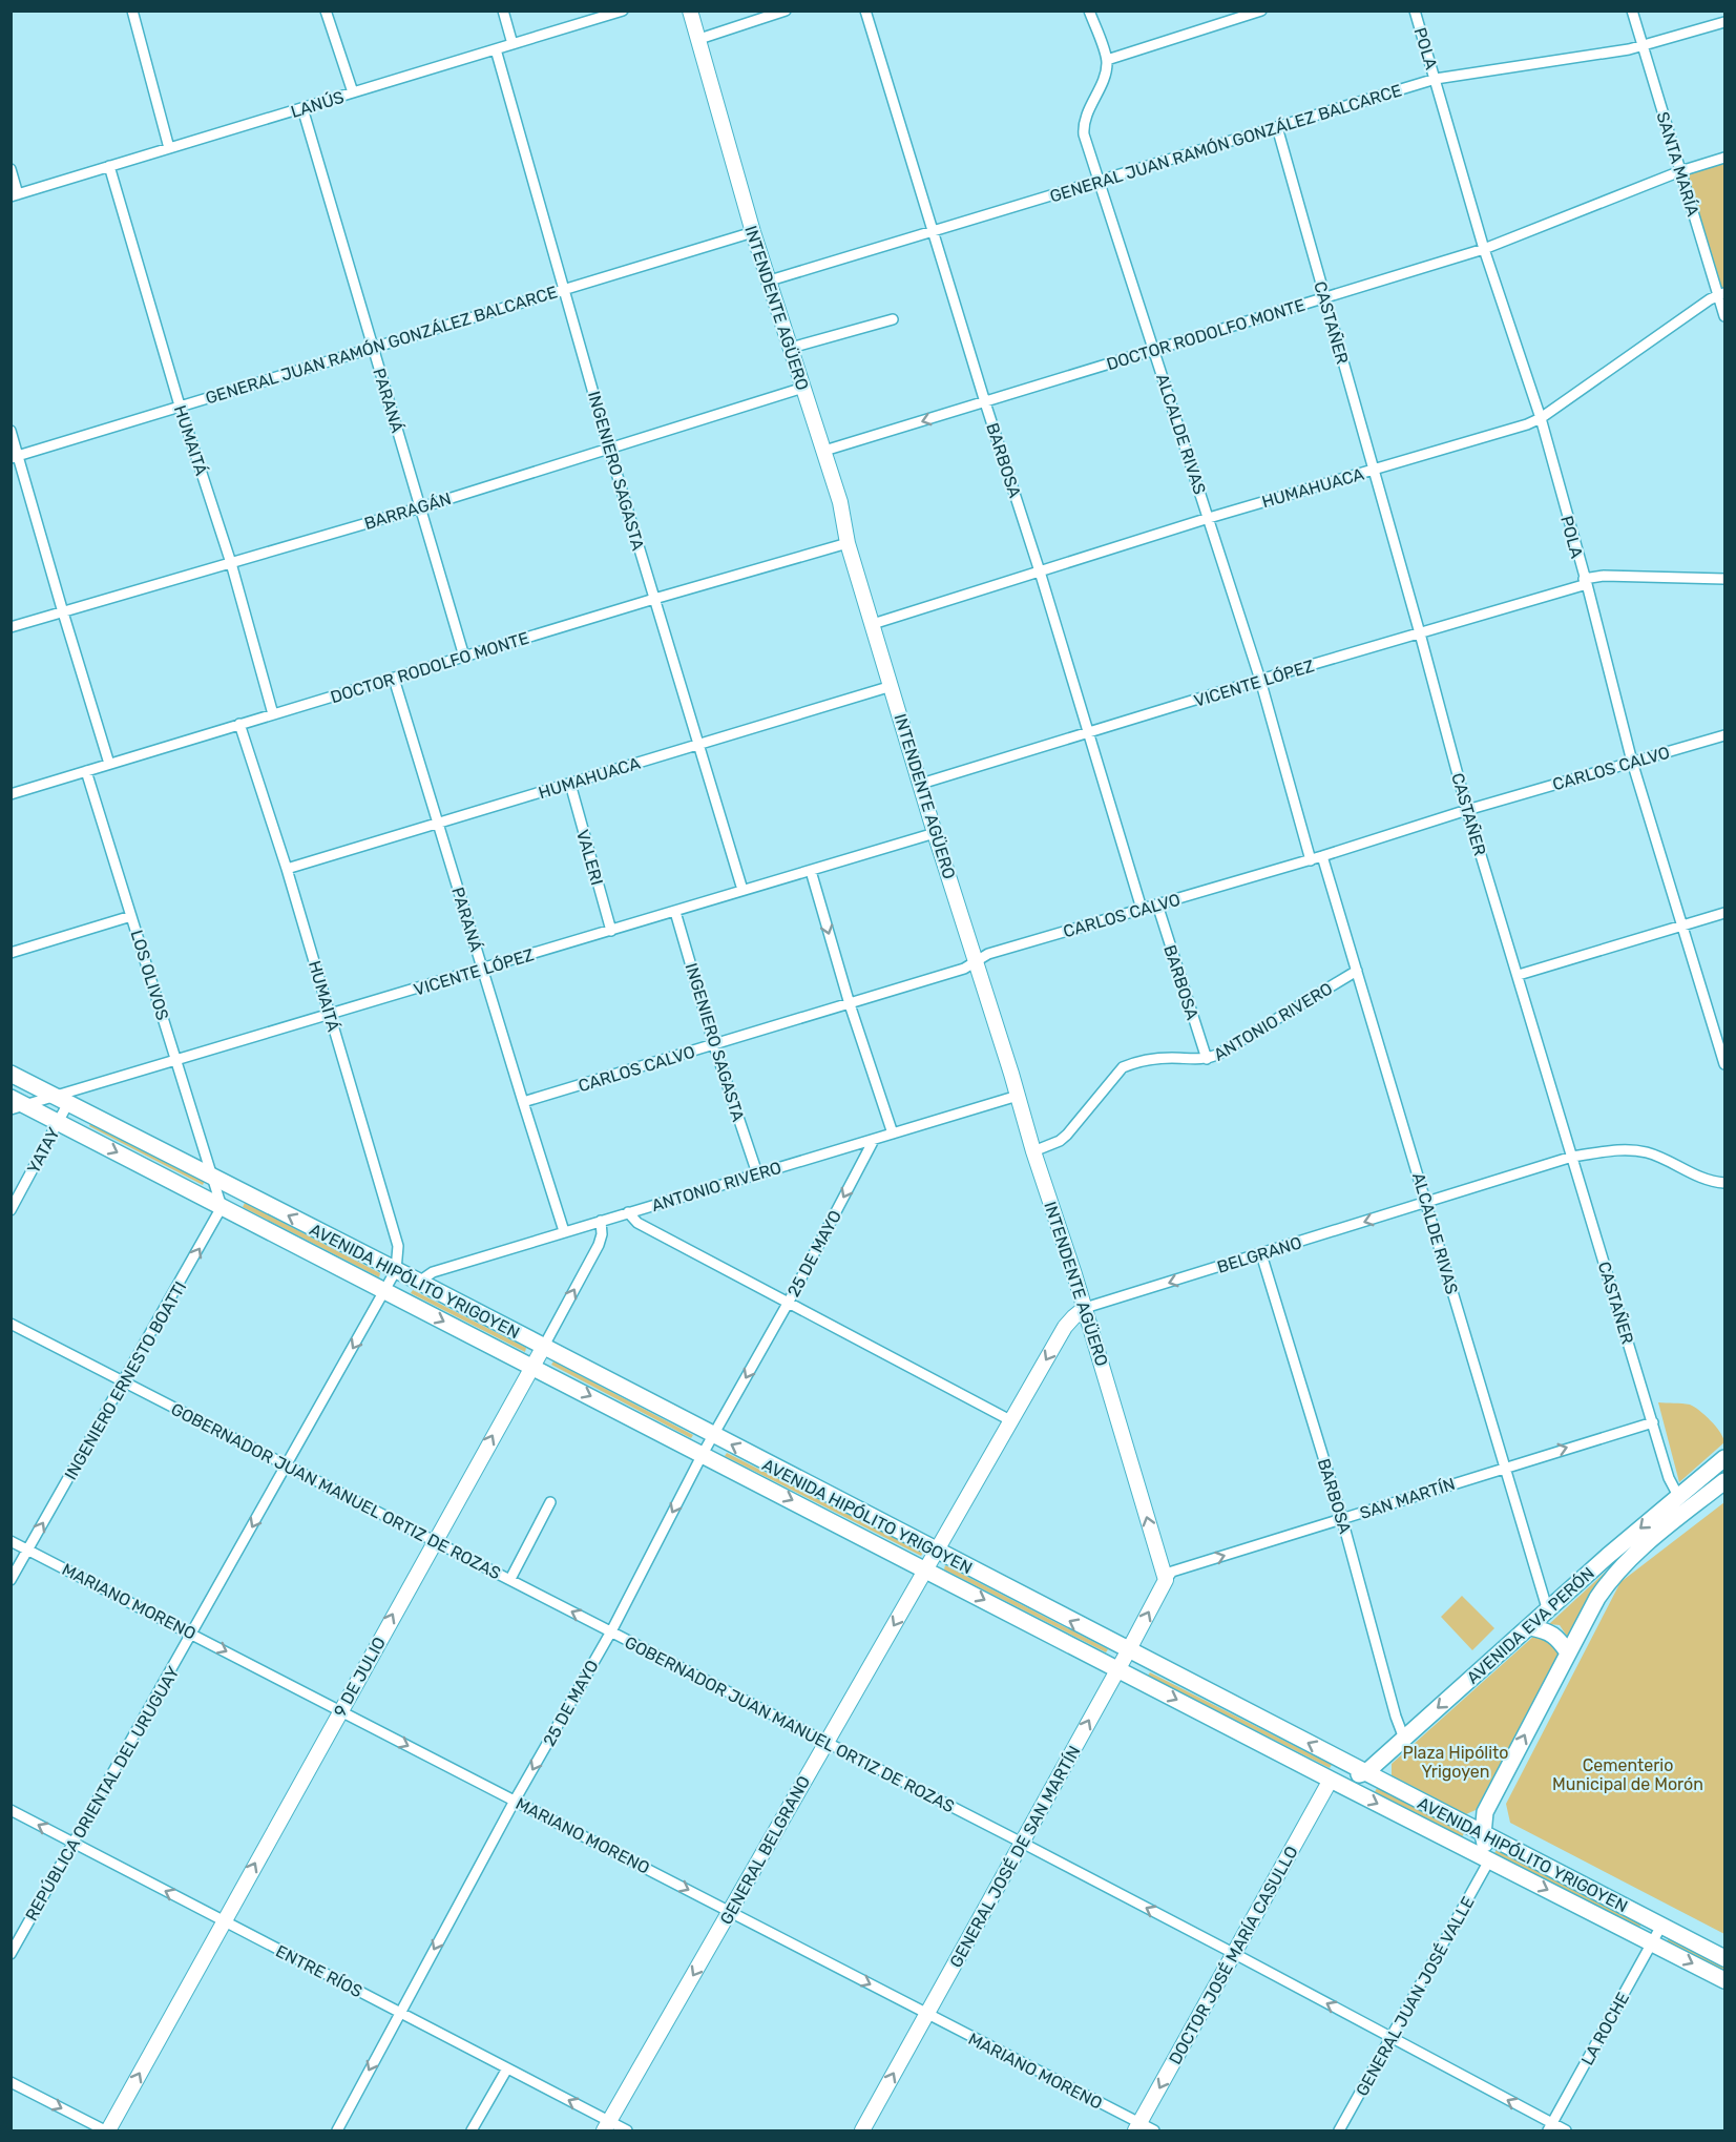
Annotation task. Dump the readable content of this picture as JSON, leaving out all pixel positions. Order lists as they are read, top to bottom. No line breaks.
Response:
{"streets":{"main road":["AVENIDA HIPÓLITO YRIGOYEN","AVENIDA EVA PERÓN"],"street":["POLA","LANÚS","GENERAL JUAN RAMÓN GONZÁLEZ BALCARCE","SANTA MARÍA","INTENDENTE AGÜERO","CASTAÑER","DOCTOR RODOLFO MONTE","PARANÁ","ALCALDE RIVAS","HUMAITÁ","BARBOSA","INGENIERO SAGASTA","HUMAHUACA","BARRAGÁN","VICENTE LÓPEZ","CARLOS CALVO","VALERI","LOS OLIVOS","ANTONIO RIVERO","YATAY","25 DE MAYO","BELGRANO","INGENIERO ERNESTO BOATTI","GOBERNADOR JUAN MANUEL ORTIZ DE ROZAS","SAN MARTÍN","MARIANO MORENO","9 DE JULIO","REPÚBLICA ORIENTAL DEL URUGUAY","GENERAL BELGRANO","GENERAL JOSÉ DE SAN MARTÍN","DOCTOR JOSÉ MARÍA CASULLO","ENTRE RÍOS","GENERAL JUAN JOSÉ VALLE","LA ROCHE"]},"crossings":[["POLA","GENERAL JUAN RAMÓN GONZÁLEZ BALCARCE"],["POLA","DOCTOR RODOLFO MONTE"],["POLA","HUMAHUACA"],["POLA","VICENTE LÓPEZ"],["POLA","CARLOS CALVO"],["LANÚS","PARANÁ"],["LANÚS","HUMAITÁ"],["LANÚS","INGENIERO SAGASTA"],["GENERAL JUAN RAMÓN GONZÁLEZ BALCARCE","SANTA MARÍA"],["GENERAL JUAN RAMÓN GONZÁLEZ BALCARCE","INTENDENTE AGÜERO"],["GENERAL JUAN RAMÓN GONZÁLEZ BALCARCE","CASTAÑER"],["GENERAL JUAN RAMÓN GONZÁLEZ BALCARCE","PARANÁ"],["GENERAL JUAN RAMÓN GONZÁLEZ BALCARCE","ALCALDE RIVAS"],["GENERAL JUAN RAMÓN GONZÁLEZ BALCARCE","HUMAITÁ"],["GENERAL JUAN RAMÓN GONZÁLEZ BALCARCE","BARBOSA"],["GENERAL JUAN RAMÓN GONZÁLEZ BALCARCE","INGENIERO SAGASTA"],["SANTA MARÍA","DOCTOR RODOLFO MONTE"],["SANTA MARÍA","HUMAHUACA"],["INTENDENTE AGÜERO","DOCTOR RODOLFO MONTE"],["INTENDENTE AGÜERO","HUMAHUACA"],["INTENDENTE AGÜERO","BARRAGÁN"],["INTENDENTE AGÜERO","VICENTE LÓPEZ"],["INTENDENTE AGÜERO","CARLOS CALVO"],["INTENDENTE AGÜERO","ANTONIO RIVERO"],["INTENDENTE AGÜERO","BELGRANO"],["INTENDENTE AGÜERO","SAN MARTÍN"],["INTENDENTE AGÜERO","GENERAL JOSÉ DE SAN MARTÍN"],["CASTAÑER","DOCTOR RODOLFO MONTE"],["CASTAÑER","HUMAHUACA"],["CASTAÑER","VICENTE LÓPEZ"],["CASTAÑER","CARLOS CALVO"],["CASTAÑER","BELGRANO"],["CASTAÑER","SAN MARTÍN"],["CASTAÑER","AVENIDA EVA PERÓN"],["DOCTOR RODOLFO MONTE","PARANÁ"],["DOCTOR RODOLFO MONTE","ALCALDE RIVAS"],["DOCTOR RODOLFO MONTE","HUMAITÁ"],["DOCTOR RODOLFO MONTE","BARBOSA"],["DOCTOR RODOLFO MONTE","INGENIERO SAGASTA"],["DOCTOR RODOLFO MONTE","LOS OLIVOS"],["PARANÁ","HUMAHUACA"],["PARANÁ","BARRAGÁN"],["PARANÁ","VICENTE LÓPEZ"],["PARANÁ","CARLOS CALVO"],["PARANÁ","ANTONIO RIVERO"],["ALCALDE RIVAS","HUMAHUACA"],["ALCALDE RIVAS","VICENTE LÓPEZ"],["ALCALDE RIVAS","CARLOS CALVO"],["ALCALDE RIVAS","ANTONIO RIVERO"],["ALCALDE RIVAS","BELGRANO"],["ALCALDE RIVAS","SAN MARTÍN"],["ALCALDE RIVAS","AVENIDA EVA PERÓN"],["HUMAITÁ","HUMAHUACA"],["HUMAITÁ","BARRAGÁN"],["HUMAITÁ","VICENTE LÓPEZ"],["HUMAITÁ","AVENIDA HIPÓLITO YRIGOYEN"],["HUMAITÁ","REPÚBLICA ORIENTAL DEL URUGUAY"],["BARBOSA","HUMAHUACA"],["BARBOSA","VICENTE LÓPEZ"],["BARBOSA","CARLOS CALVO"],["BARBOSA","ANTONIO RIVERO"],["BARBOSA","BELGRANO"],["BARBOSA","SAN MARTÍN"],["BARBOSA","AVENIDA EVA PERÓN"],["INGENIERO SAGASTA","HUMAHUACA"],["INGENIERO SAGASTA","BARRAGÁN"],["INGENIERO SAGASTA","VICENTE LÓPEZ"],["INGENIERO SAGASTA","CARLOS CALVO"],["INGENIERO SAGASTA","ANTONIO RIVERO"],["HUMAHUACA","VALERI"],["VICENTE LÓPEZ","VALERI"],["VICENTE LÓPEZ","LOS OLIVOS"],["VICENTE LÓPEZ","YATAY"],["VICENTE LÓPEZ","AVENIDA HIPÓLITO YRIGOYEN"],["LOS OLIVOS","AVENIDA HIPÓLITO YRIGOYEN"],["ANTONIO RIVERO","25 DE MAYO"],["ANTONIO RIVERO","AVENIDA HIPÓLITO YRIGOYEN"],["ANTONIO RIVERO","9 DE JULIO"],["YATAY","AVENIDA HIPÓLITO YRIGOYEN"],["25 DE MAYO","AVENIDA HIPÓLITO YRIGOYEN"],["25 DE MAYO","GOBERNADOR JUAN MANUEL ORTIZ DE ROZAS"],["25 DE MAYO","MARIANO MORENO"],["25 DE MAYO","ENTRE RÍOS"],["BELGRANO","AVENIDA HIPÓLITO YRIGOYEN"],["BELGRANO","GENERAL BELGRANO"],["AVENIDA HIPÓLITO YRIGOYEN","INGENIERO ERNESTO BOATTI"],["AVENIDA HIPÓLITO YRIGOYEN","AVENIDA EVA PERÓN"],["AVENIDA HIPÓLITO YRIGOYEN","9 DE JULIO"],["AVENIDA HIPÓLITO YRIGOYEN","REPÚBLICA ORIENTAL DEL URUGUAY"],["AVENIDA HIPÓLITO YRIGOYEN","GENERAL BELGRANO"],["AVENIDA HIPÓLITO YRIGOYEN","GENERAL JOSÉ DE SAN MARTÍN"],["AVENIDA HIPÓLITO YRIGOYEN","DOCTOR JOSÉ MARÍA CASULLO"],["AVENIDA HIPÓLITO YRIGOYEN","GENERAL JUAN JOSÉ VALLE"],["AVENIDA HIPÓLITO YRIGOYEN","LA ROCHE"],["INGENIERO ERNESTO BOATTI","GOBERNADOR JUAN MANUEL ORTIZ DE ROZAS"],["INGENIERO ERNESTO BOATTI","MARIANO MORENO"],["GOBERNADOR JUAN MANUEL ORTIZ DE ROZAS","9 DE JULIO"],["GOBERNADOR JUAN MANUEL ORTIZ DE ROZAS","REPÚBLICA ORIENTAL DEL URUGUAY"],["GOBERNADOR JUAN MANUEL ORTIZ DE ROZAS","GENERAL BELGRANO"],["GOBERNADOR JUAN MANUEL ORTIZ DE ROZAS","GENERAL JOSÉ DE SAN MARTÍN"],["GOBERNADOR JUAN MANUEL ORTIZ DE ROZAS","DOCTOR JOSÉ MARÍA CASULLO"],["GOBERNADOR JUAN MANUEL ORTIZ DE ROZAS","GENERAL JUAN JOSÉ VALLE"],["GOBERNADOR JUAN MANUEL ORTIZ DE ROZAS","LA ROCHE"],["SAN MARTÍN","GENERAL JOSÉ DE SAN MARTÍN"],["MARIANO MORENO","9 DE JULIO"],["MARIANO MORENO","REPÚBLICA ORIENTAL DEL URUGUAY"],["MARIANO MORENO","GENERAL BELGRANO"],["MARIANO MORENO","GENERAL JOSÉ DE SAN MARTÍN"],["MARIANO MORENO","DOCTOR JOSÉ MARÍA CASULLO"],["AVENIDA EVA PERÓN","DOCTOR JOSÉ MARÍA CASULLO"],["AVENIDA EVA PERÓN","GENERAL JUAN JOSÉ VALLE"],["9 DE JULIO","ENTRE RÍOS"],["REPÚBLICA ORIENTAL DEL URUGUAY","ENTRE RÍOS"],["GENERAL BELGRANO","ENTRE RÍOS"]],"one_way":["25 DE MAYO","BELGRANO","INGENIERO ERNESTO BOATTI","GOBERNADOR JUAN MANUEL ORTIZ DE ROZAS","SAN MARTÍN","MARIANO MORENO","9 DE JULIO","REPÚBLICA ORIENTAL DEL URUGUAY","GENERAL BELGRANO","GENERAL JOSÉ DE SAN MARTÍN","DOCTOR JOSÉ MARÍA CASULLO","ENTRE RÍOS"],"parks":["Plaza Hipólito Yrigoyen","Cementerio Municipal de Morón"]}
